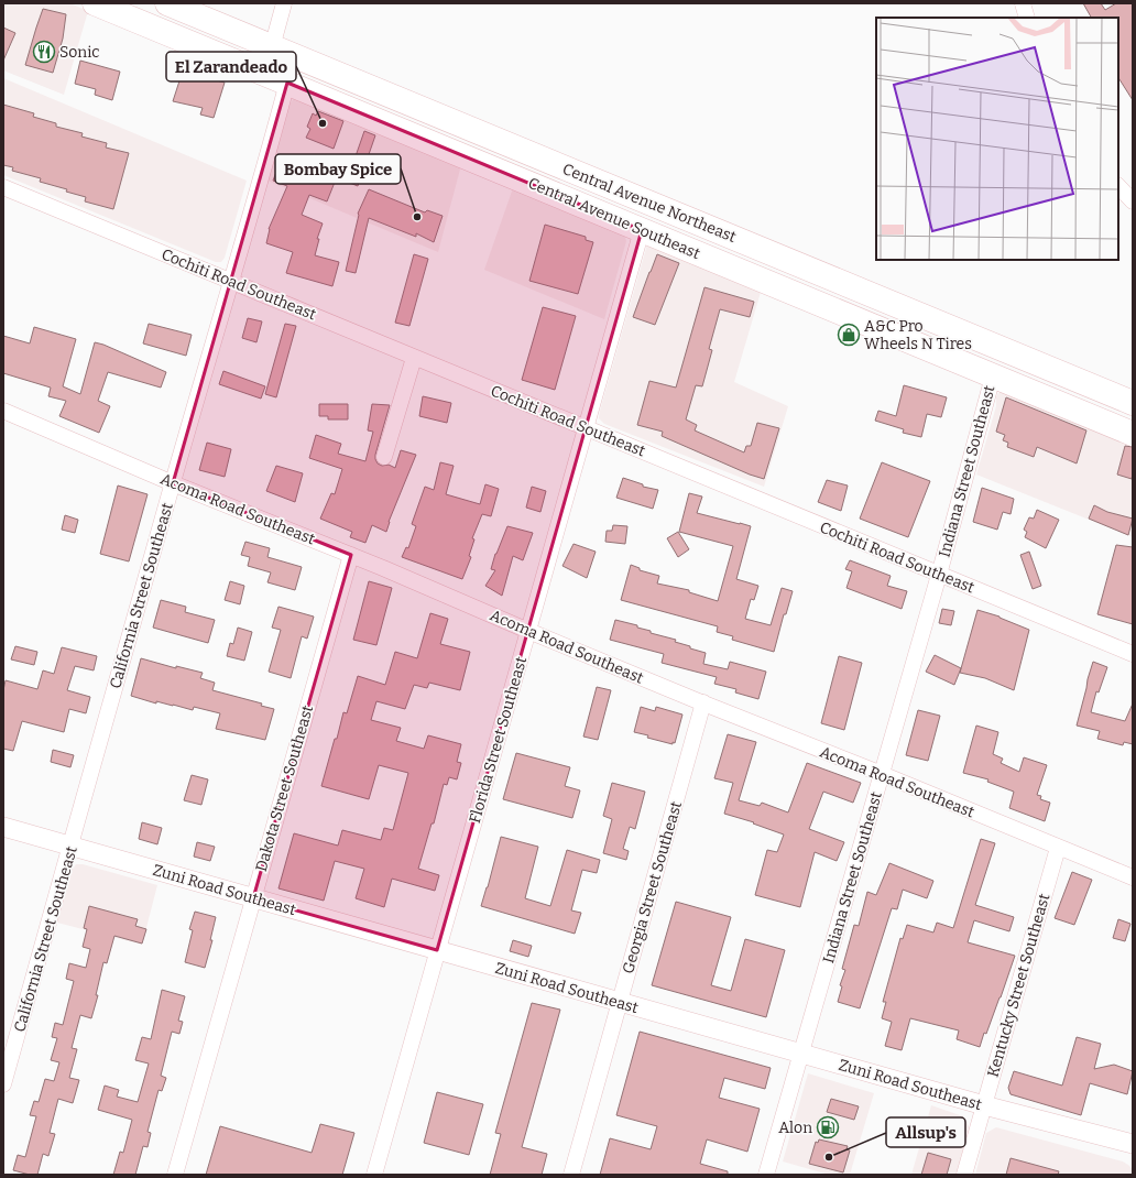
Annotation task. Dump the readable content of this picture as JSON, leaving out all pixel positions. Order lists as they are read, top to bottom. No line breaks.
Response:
{"streets":{"main road":["Central Avenue Northeast","Central Avenue Southeast"],"street":["Cochiti Road Southeast","Indiana Street Southeast","Acoma Road Southeast","California Street Southeast","Florida Street Southeast","Dakota Street Southeast","Georgia Street Southeast","Zuni Road Southeast","Kentucky Street Southeast"]},"crossings":[["Central Avenue Southeast","Indiana Street Southeast"],["Central Avenue Southeast","California Street Southeast"],["Central Avenue Southeast","Florida Street Southeast"],["Cochiti Road Southeast","Indiana Street Southeast"],["Cochiti Road Southeast","California Street Southeast"],["Cochiti Road Southeast","Florida Street Southeast"],["Indiana Street Southeast","Acoma Road Southeast"],["Indiana Street Southeast","Zuni Road Southeast"],["Acoma Road Southeast","California Street Southeast"],["Acoma Road Southeast","Florida Street Southeast"],["Acoma Road Southeast","Dakota Street Southeast"],["Acoma Road Southeast","Georgia Street Southeast"],["Acoma Road Southeast","Kentucky Street Southeast"],["California Street Southeast","Zuni Road Southeast"],["Florida Street Southeast","Zuni Road Southeast"],["Dakota Street Southeast","Zuni Road Southeast"],["Georgia Street Southeast","Zuni Road Southeast"],["Zuni Road Southeast","Kentucky Street Southeast"]],"places":{"restaurant":["Sonic"],"other":["El Zarandeado","Bombay Spice","Allsup's"],"shop":["A&C Pro Wheels N Tires"],"fuel station":["Alon"]}}
